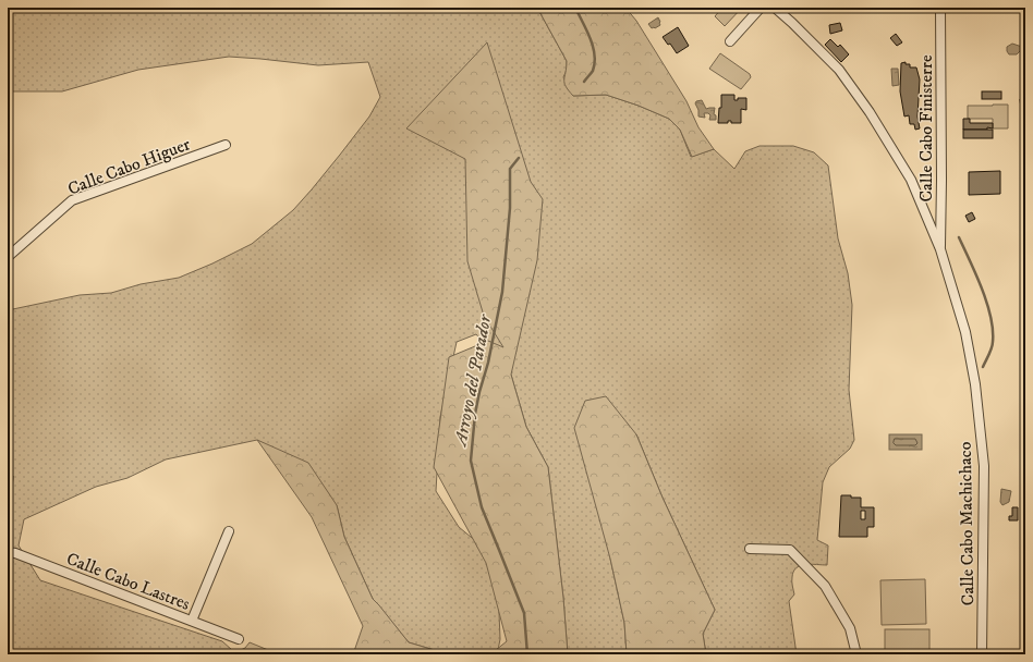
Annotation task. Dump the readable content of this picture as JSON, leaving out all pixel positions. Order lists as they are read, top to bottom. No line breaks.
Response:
{"streets":{"street":["Calle Cabo Finisterre","Calle Cabo Higuer","Calle Cabo Machichaco","Calle Cabo Lastres"]},"crossings":[["Calle Cabo Finisterre","Calle Cabo Machichaco"]],"water":["Arroyo del Parador"]}
